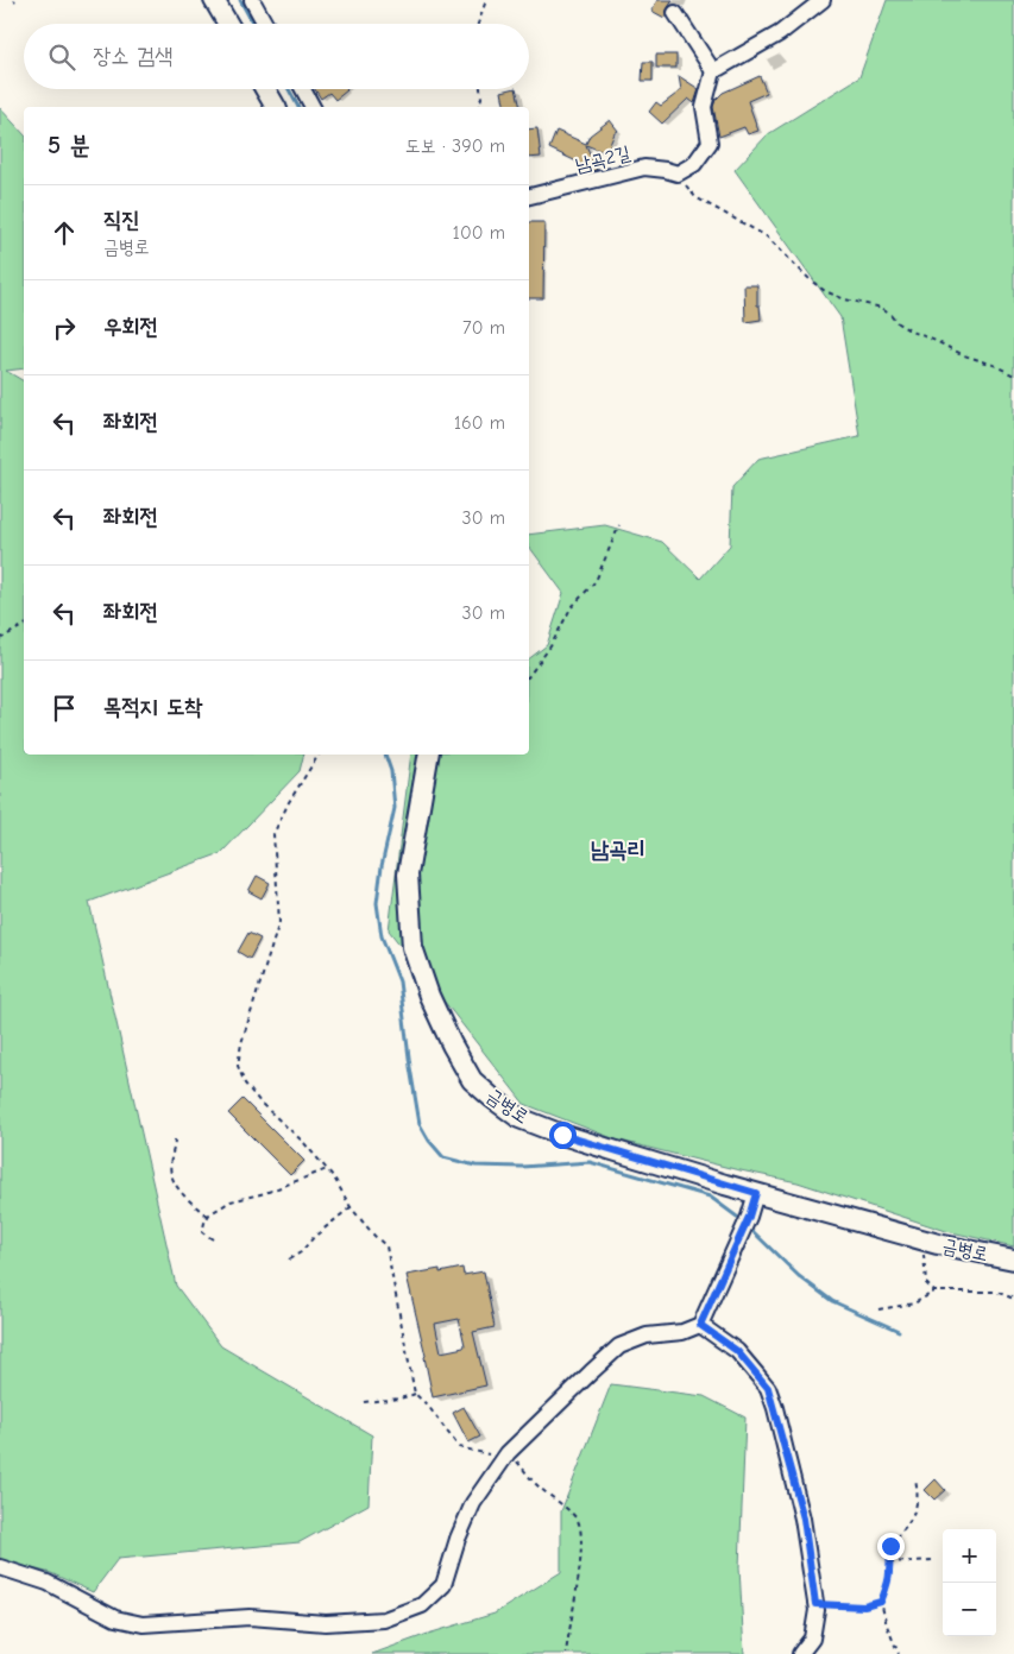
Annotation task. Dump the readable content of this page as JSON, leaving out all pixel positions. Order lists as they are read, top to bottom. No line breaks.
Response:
{"streets":{"street":["남곡2길","금병로"]},"districts":["남곡리"],"page":{"search":"장소 검색","heading":["5 분","도보 · 390 m"],"list":[["직진","금병로","100 m"],["우회전","70 m"],["좌회전","160 m"],["좌회전","30 m"],["좌회전","30 m"],"목적지 도착"],"map_buttons":["+","−"]}}
